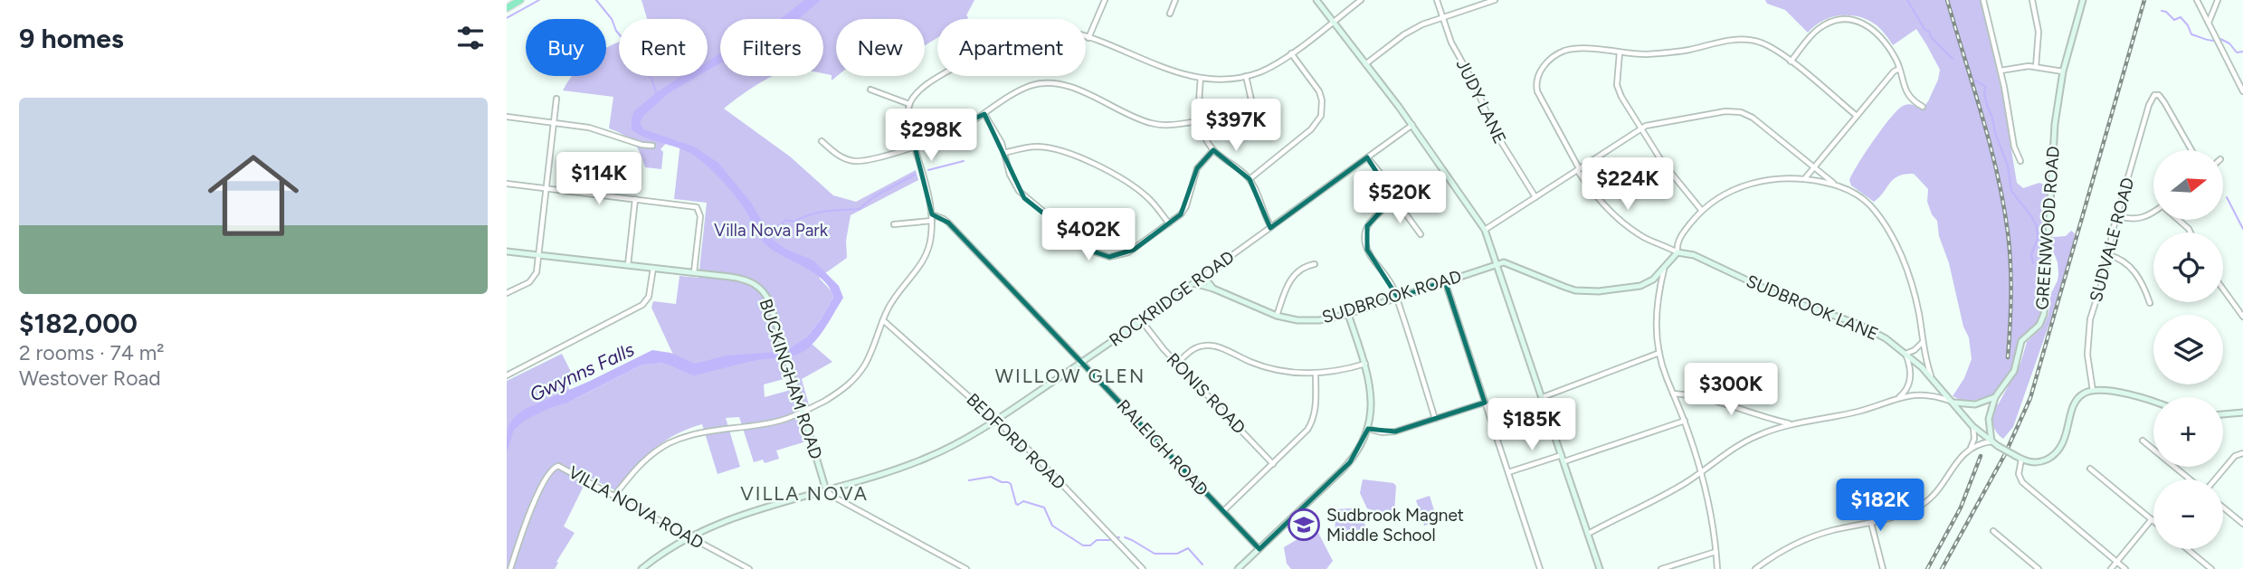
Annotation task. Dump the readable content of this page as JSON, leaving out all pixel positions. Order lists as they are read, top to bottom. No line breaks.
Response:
{"streets":{"street":["JUDY LANE","GREENWOOD ROAD","SUDVALE ROAD","SUDBROOK ROAD","ROCKRIDGE ROAD","SUDBROOK LANE","BUCKINGHAM ROAD","RONIS ROAD","BEDFORD ROAD","RALEIGH ROAD","VILLA NOVA ROAD"]},"crossings":[["GREENWOOD ROAD","SUDBROOK LANE"],["SUDBROOK ROAD","ROCKRIDGE ROAD"],["ROCKRIDGE ROAD","BUCKINGHAM ROAD"],["ROCKRIDGE ROAD","RONIS ROAD"],["ROCKRIDGE ROAD","BEDFORD ROAD"],["ROCKRIDGE ROAD","RALEIGH ROAD"],["ROCKRIDGE ROAD","VILLA NOVA ROAD"]],"districts":["WILLOW GLEN","VILLA NOVA"],"water":["Gwynns Falls"],"parks":["Villa Nova Park"],"places":{"school or university":["Sudbrook Magnet Middle School"]},"north":"right","page":{"heading":"9 homes","chip":["Buy","Rent","Filters","New","Apartment"],"list":[{"name":"$182,000","note":"2 rooms · 74 m² · Westover Road"}],"price":["$397K","$298K","$114K","$224K","$520K","$402K","$300K","$185K","$182K"],"map_buttons":["+","−"]}}
